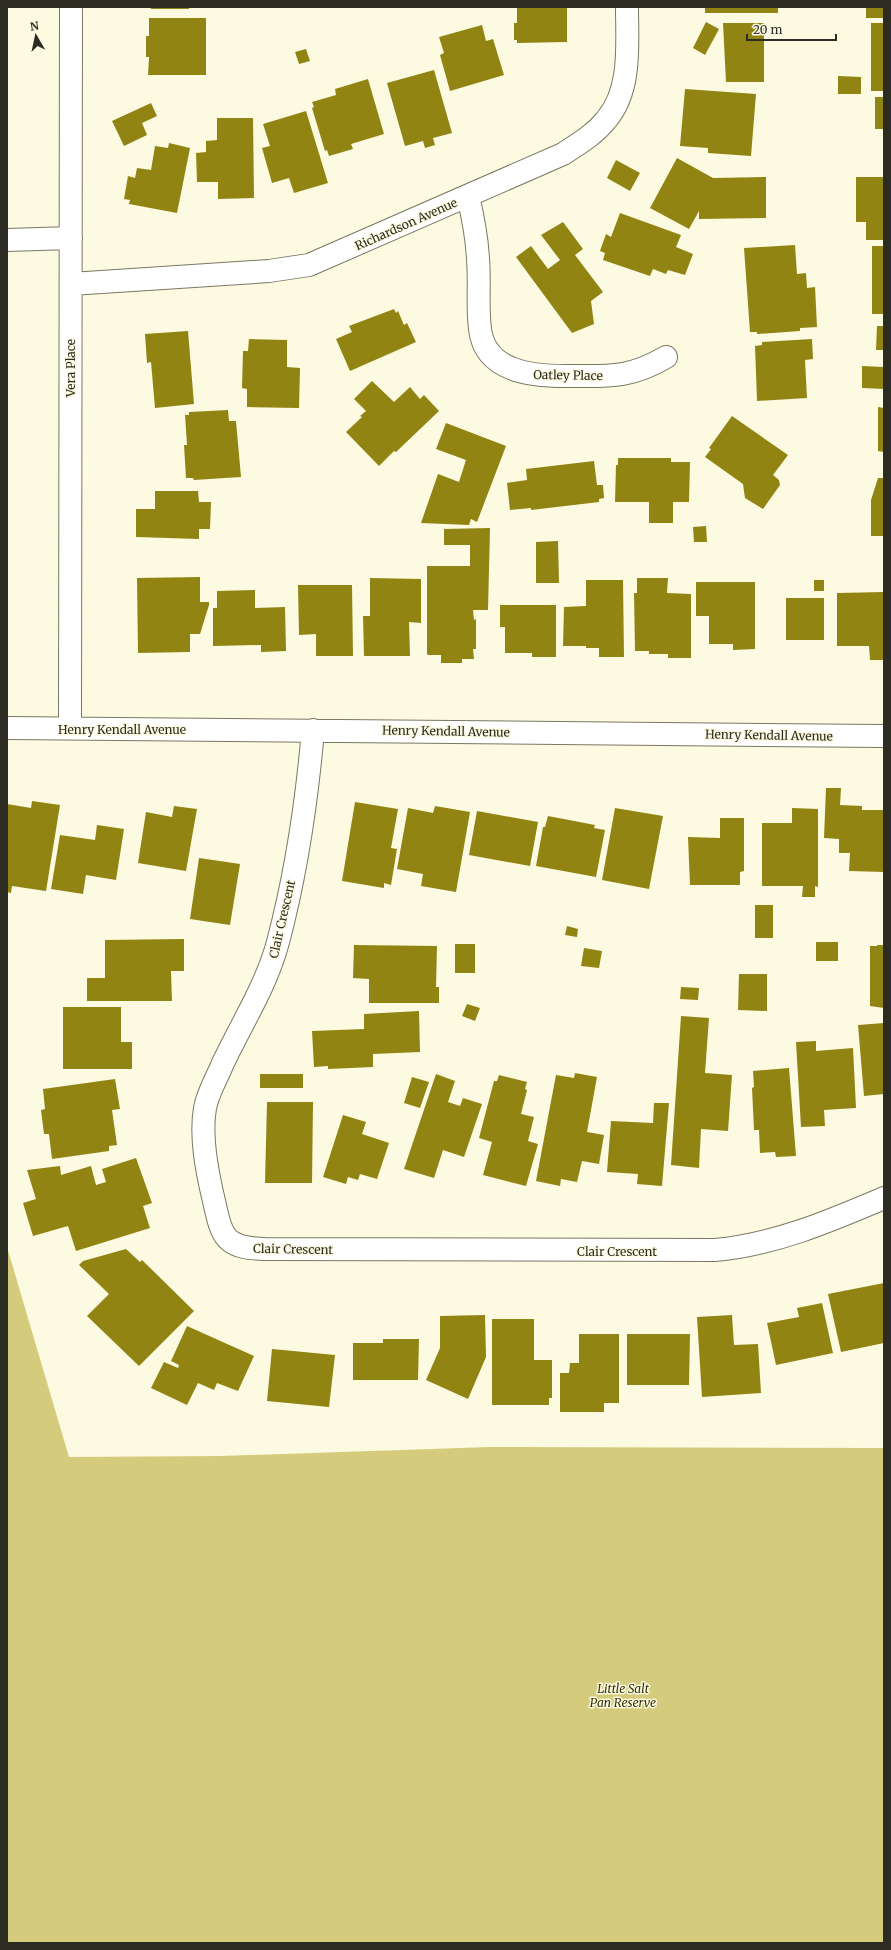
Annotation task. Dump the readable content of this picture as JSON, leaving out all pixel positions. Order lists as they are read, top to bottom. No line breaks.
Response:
{"streets":{"street":["Richardson Avenue","Vera Place","Oatley Place","Henry Kendall Avenue","Clair Crescent"]},"crossings":[["Richardson Avenue","Vera Place"],["Richardson Avenue","Oatley Place"],["Vera Place","Henry Kendall Avenue"],["Henry Kendall Avenue","Clair Crescent"]],"parks":["Little Salt Pan Reserve"],"scale_bar":"20 m","north":"top"}
